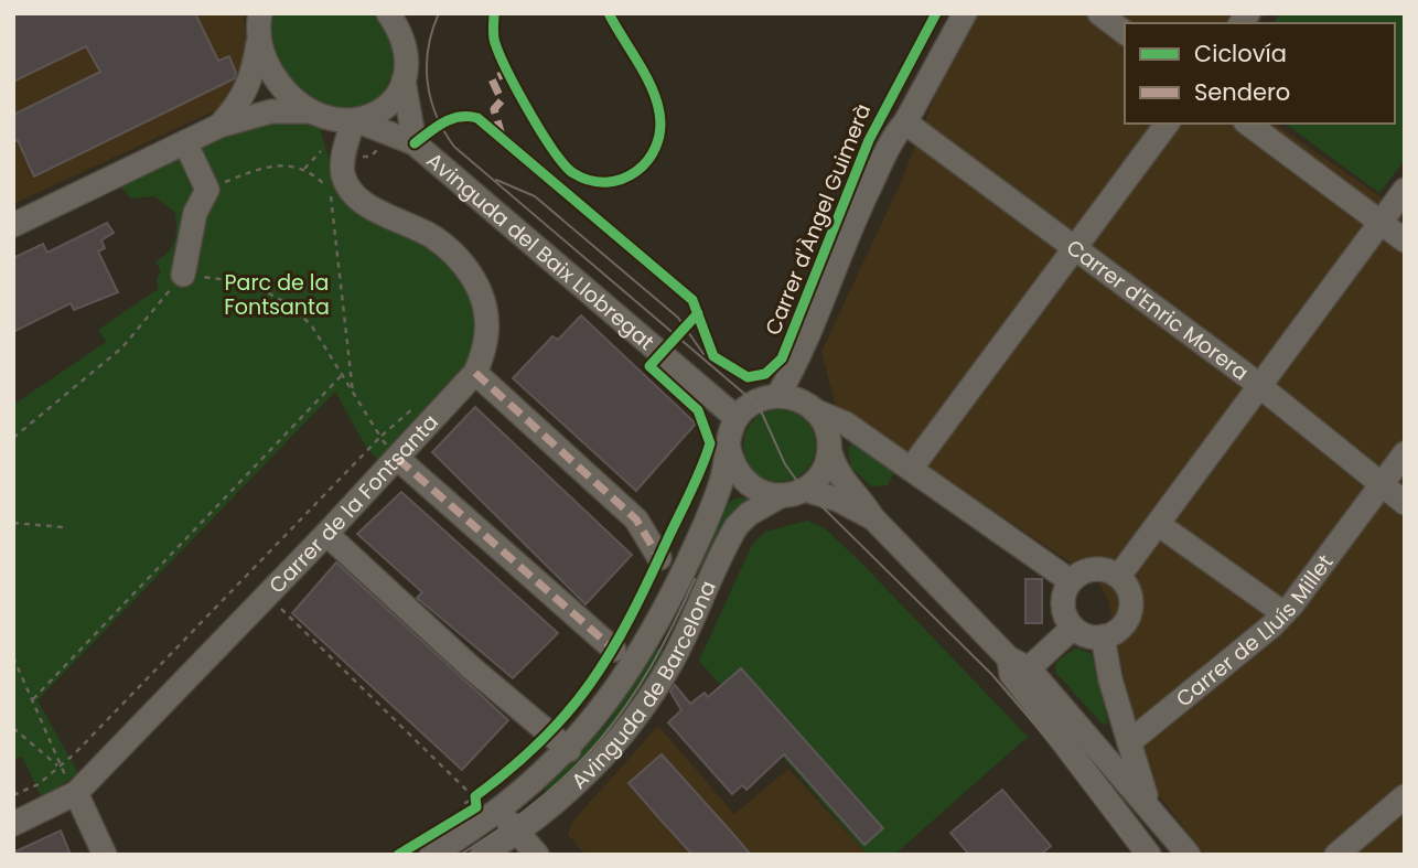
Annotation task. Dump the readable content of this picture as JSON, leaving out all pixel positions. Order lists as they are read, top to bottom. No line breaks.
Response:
{"streets":{"street":["Carrer d'Àngel Guimerà","Avinguda del Baix Llobregat","Carrer d'Enric Morera","Carrer de la Fontsanta","Carrer de Lluís Millet","Avinguda de Barcelona"]},"crossings":[["Carrer d'Àngel Guimerà","Avinguda del Baix Llobregat"],["Carrer d'Àngel Guimerà","Carrer d'Enric Morera"],["Carrer d'Àngel Guimerà","Avinguda de Barcelona"],["Avinguda del Baix Llobregat","Carrer de la Fontsanta"],["Avinguda del Baix Llobregat","Avinguda de Barcelona"],["Carrer d'Enric Morera","Carrer de Lluís Millet"]],"parks":["Parc de la Fontsanta"],"legend":["Ciclovía","Sendero"]}
